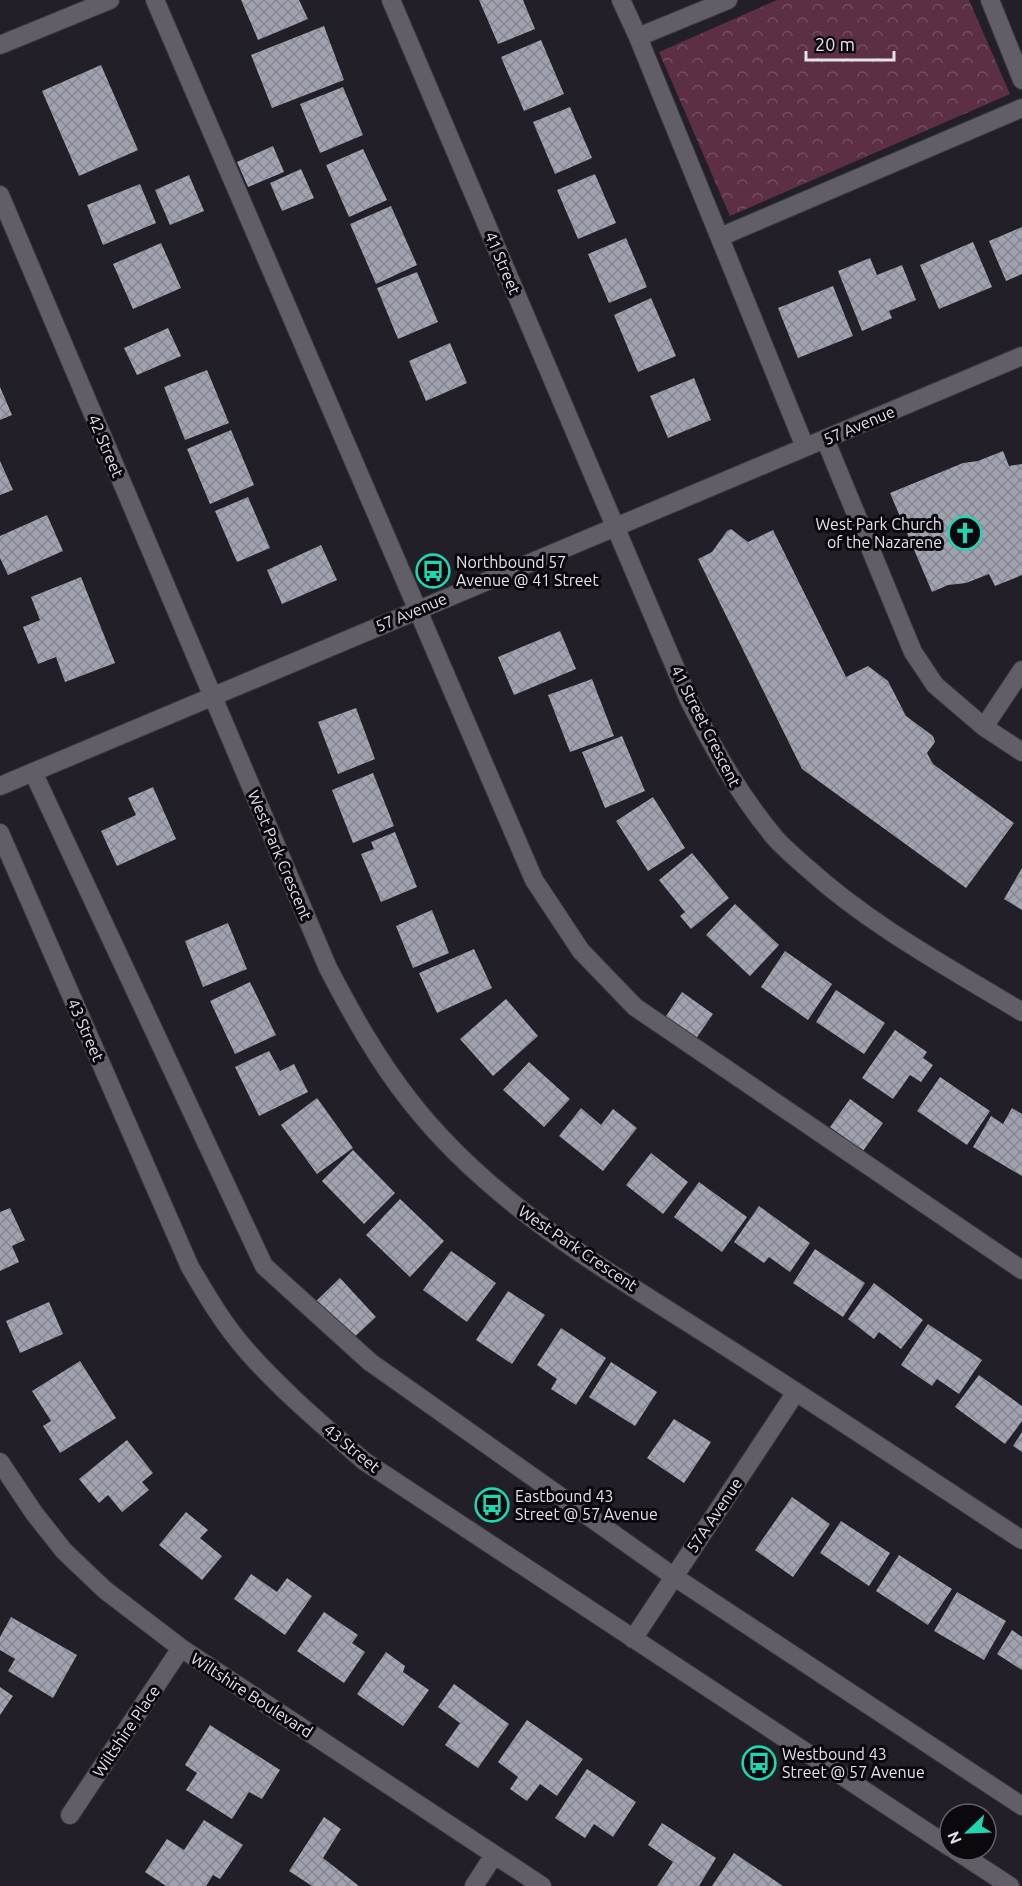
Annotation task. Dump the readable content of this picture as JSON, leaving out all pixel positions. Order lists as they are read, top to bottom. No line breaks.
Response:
{"streets":{"street":["41 Street","57 Avenue","42 Street","41 Street Crescent","West Park Crescent","43 Street","57A Avenue","Wiltshire Boulevard","Wiltshire Place"]},"crossings":[["41 Street","57 Avenue"],["41 Street","41 Street Crescent"],["57 Avenue","42 Street"],["57 Avenue","41 Street Crescent"],["57 Avenue","West Park Crescent"],["42 Street","West Park Crescent"],["West Park Crescent","57A Avenue"],["43 Street","57A Avenue"],["Wiltshire Boulevard","Wiltshire Place"]],"places":{"church":["West Park Church of the Nazarene"],"bus stop":["Northbound 57 Avenue @ 41 Street","Eastbound 43 Street @ 57 Avenue","Westbound 43 Street @ 57 Avenue"]},"scale_bar":"20 m","north":"bottom left"}
